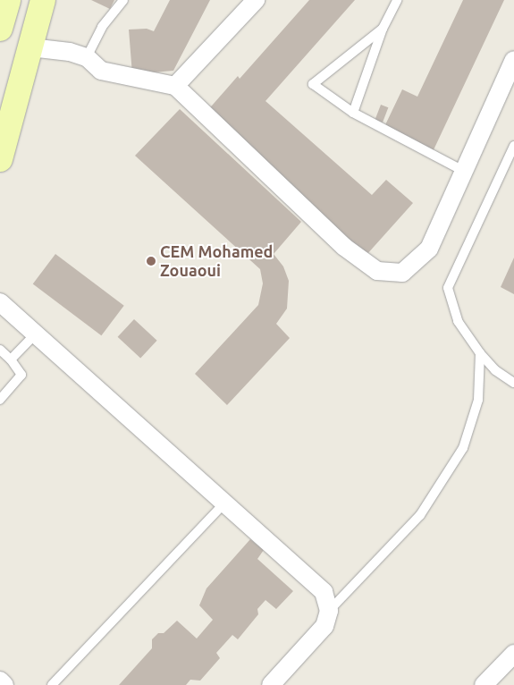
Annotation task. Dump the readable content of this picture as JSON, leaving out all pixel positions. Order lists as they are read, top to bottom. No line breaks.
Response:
{"places":["CEM Mohamed Zouaoui"]}
